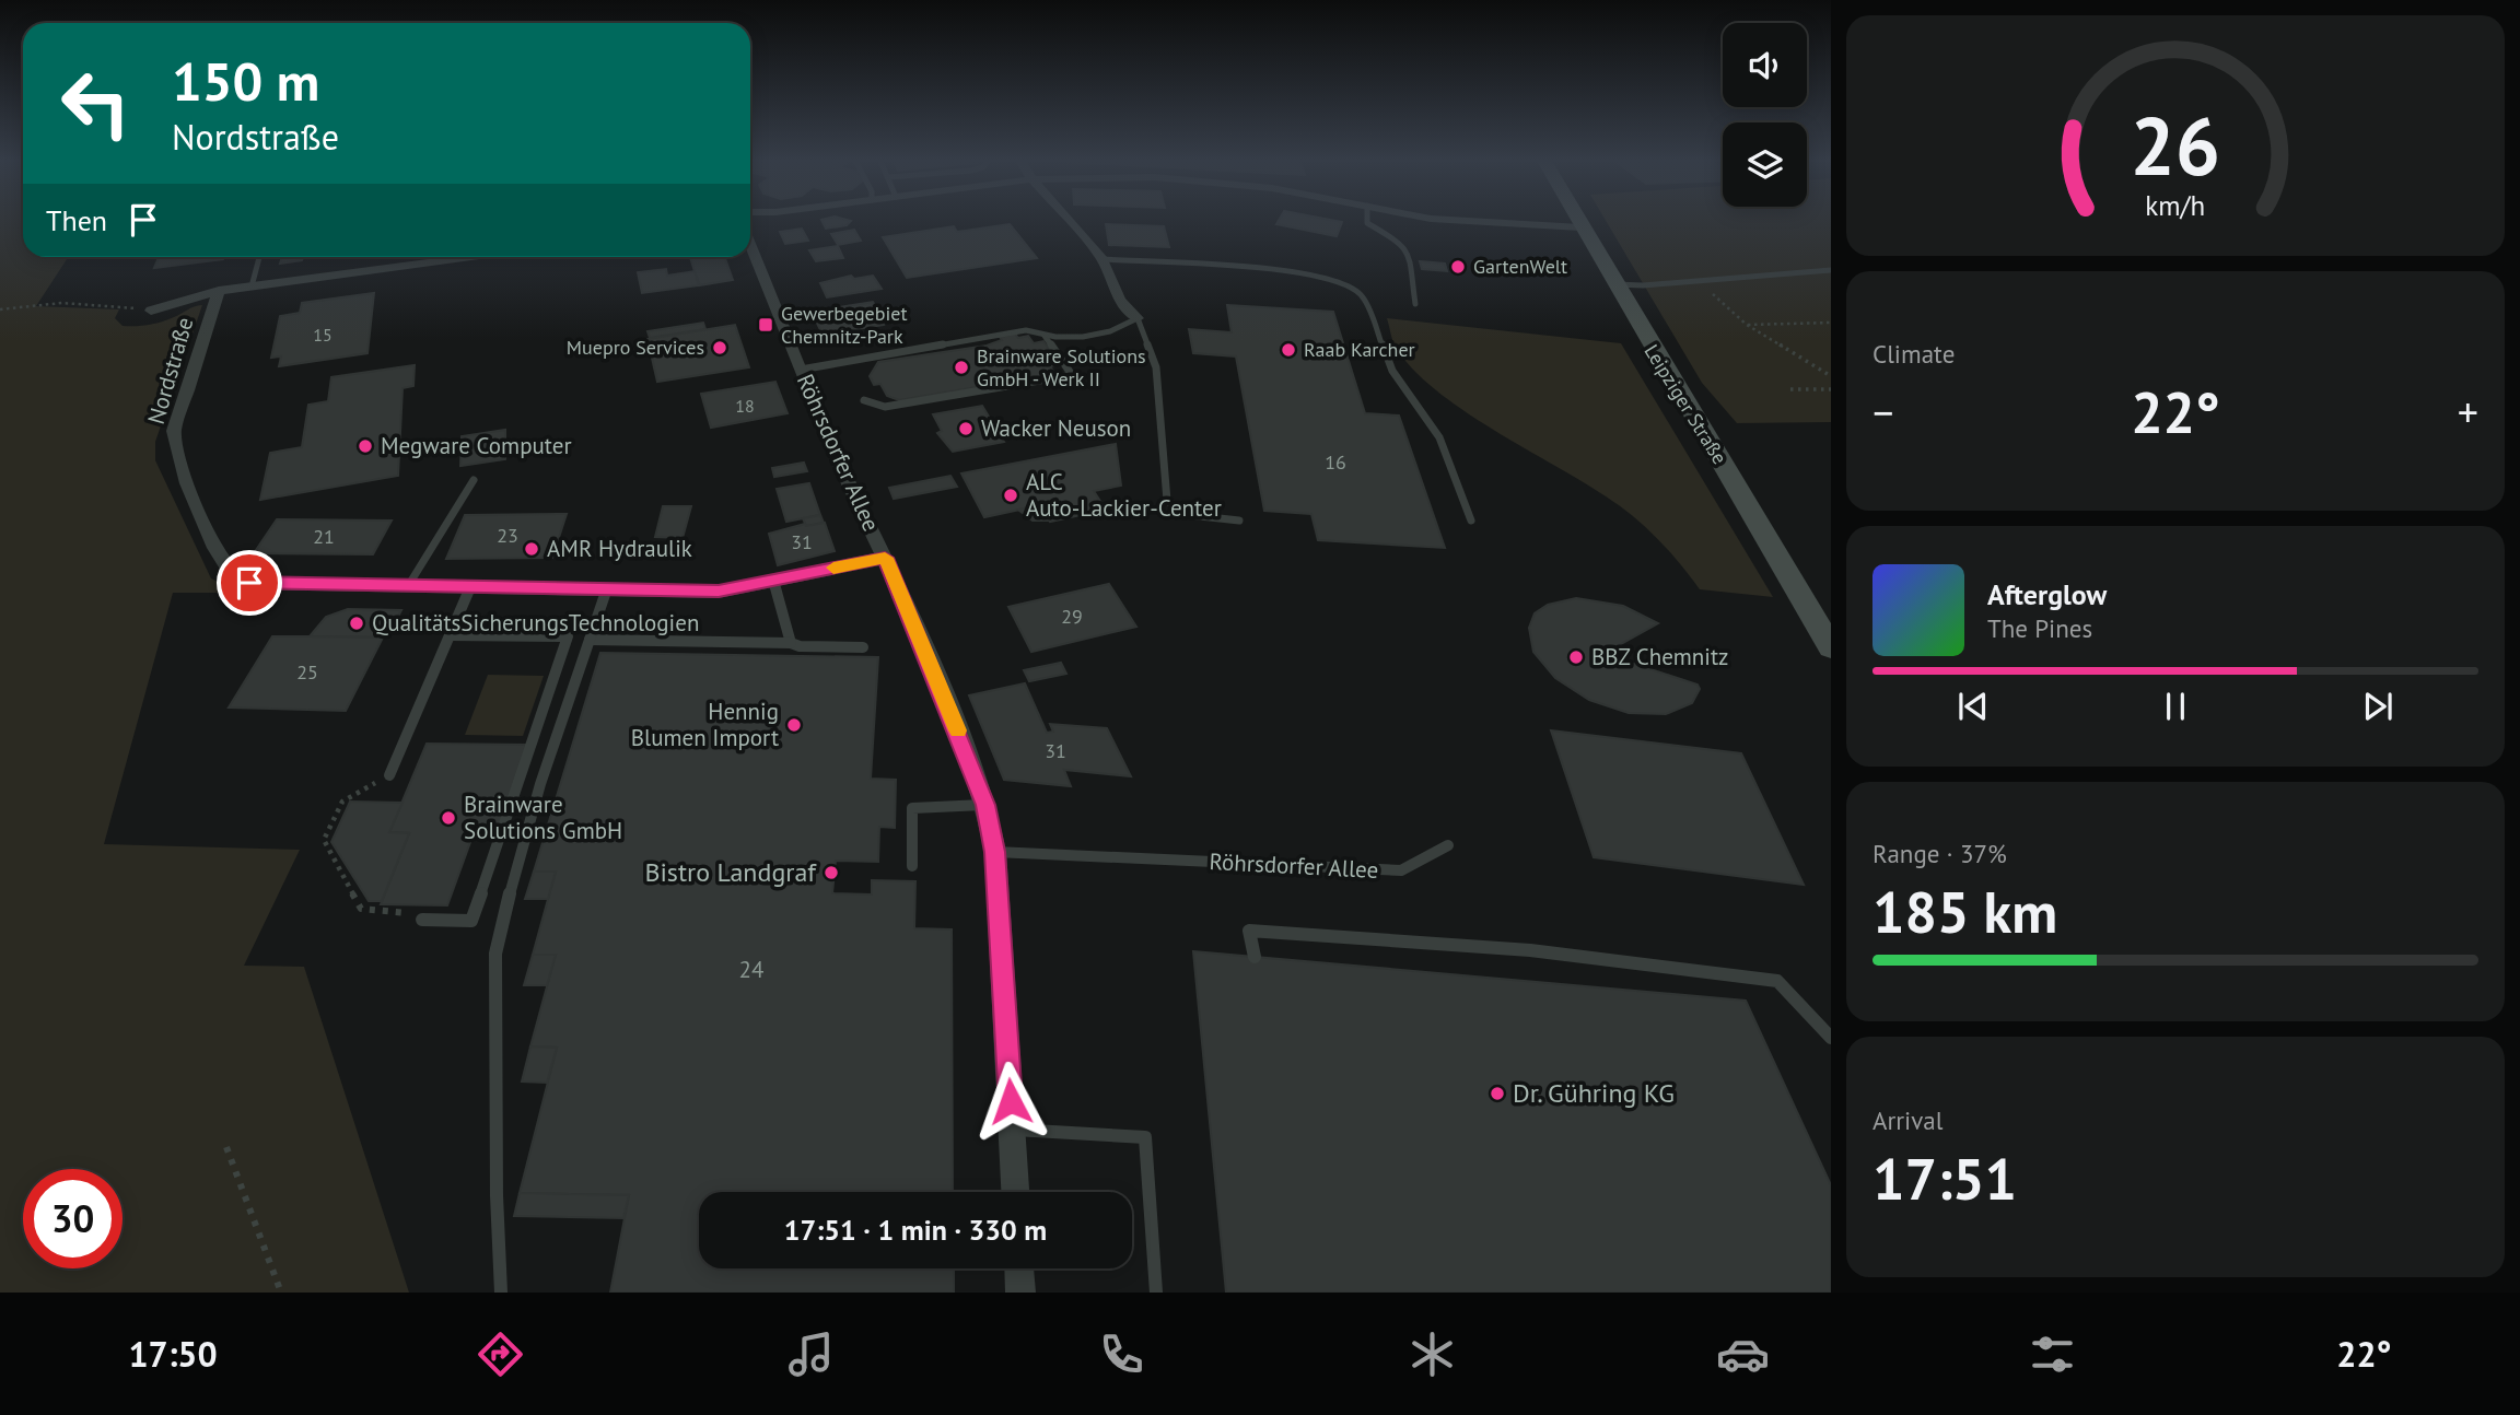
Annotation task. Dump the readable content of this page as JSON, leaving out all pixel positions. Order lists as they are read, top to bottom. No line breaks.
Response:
{"streets":{"main road":["Leipziger Straße"],"street":["Nordstraße","Röhrsdorfer Allee"]},"crossings":[["Nordstraße","Röhrsdorfer Allee"]],"places":{"other":["GartenWelt","Muepro Services","Raab Karcher","Brainware Solutions GmbH - Werk II","Wacker Neuson","Megware Computer","ALC Auto-Lackier-Center","AMR Hydraulik","QualitätsSicherungsTechnologien","BBZ Chemnitz","Hennig Blumen Import","Brainware Solutions GmbH","Bistro Landgraf","Dr. Gühring KG"],"transit":["Gewerbegebiet Chemnitz-Park"]},"house_numbers":["15","18","16","23","21","31","29","25","31","24"],"page":{"turn":["150 m","Nordstraße"],"then":"Then","tile":["Climate",["Range · 37%","185 km"],["Arrival","17:51"]],"heat":["−","22°","+"],"song":["Afterglow","The Pines"],"limit":"30","trip":"17:51 · 1 min · 330 m","tabs":["17:50","22°"],"gauge":["26","km/h"]}}
